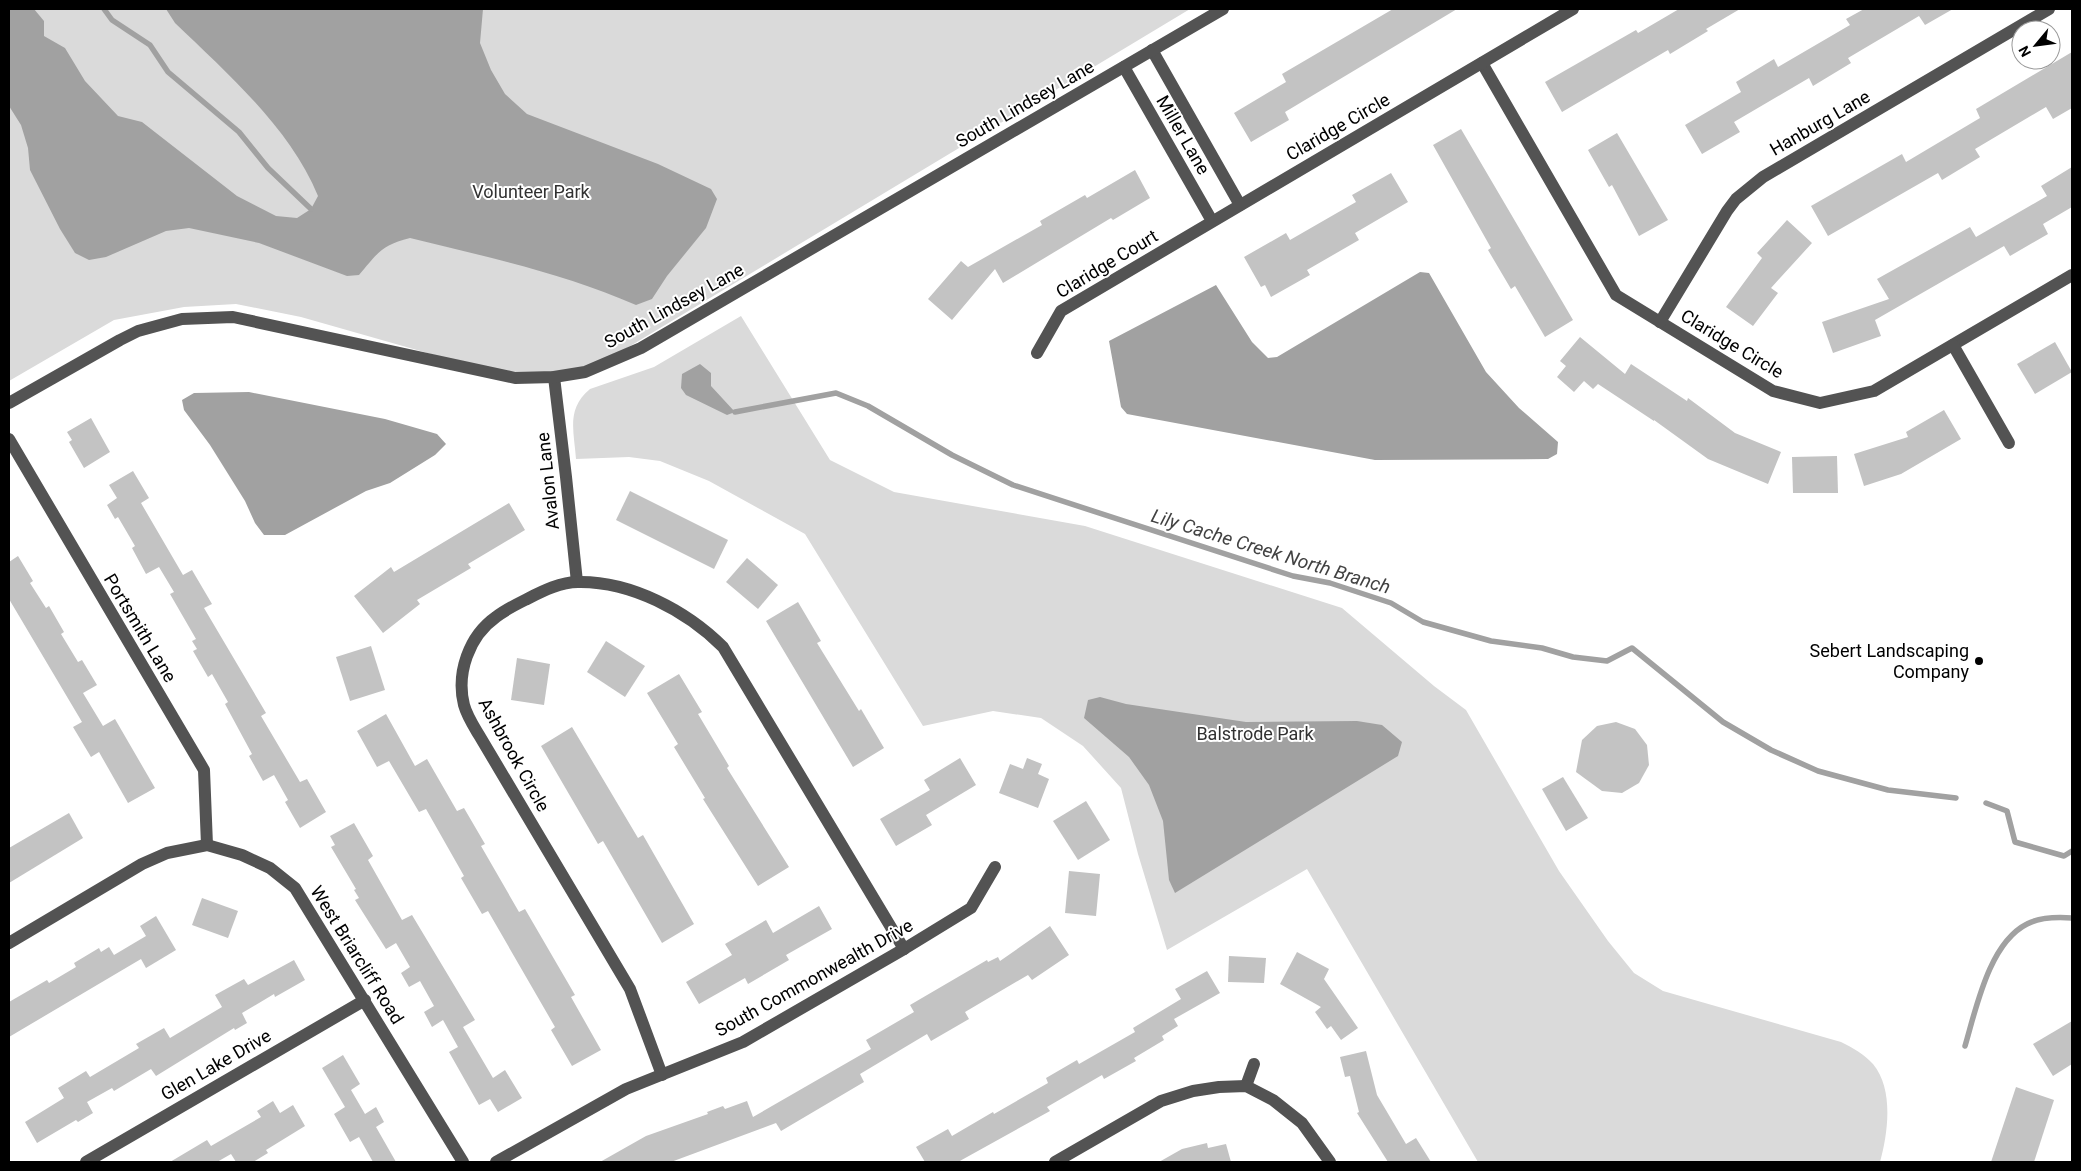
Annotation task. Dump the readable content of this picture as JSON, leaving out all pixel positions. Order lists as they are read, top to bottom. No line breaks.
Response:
{"streets":{"street":["South Lindsey Lane","Hanburg Lane","Claridge Circle","Miller Lane","Claridge Court","Avalon Lane","Portsmith Lane","Ashbrook Circle","West Briarcliff Road","South Commonwealth Drive","Glen Lake Drive"]},"crossings":[["South Lindsey Lane","Miller Lane"],["South Lindsey Lane","Avalon Lane"],["Hanburg Lane","Claridge Circle"],["Claridge Circle","Miller Lane"],["Claridge Circle","Claridge Court"],["Miller Lane","Claridge Court"],["Avalon Lane","Ashbrook Circle"],["Portsmith Lane","West Briarcliff Road"],["Ashbrook Circle","South Commonwealth Drive"],["West Briarcliff Road","Glen Lake Drive"]],"water":["Lily Cache Creek North Branch"],"parks":["Volunteer Park","Balstrode Park"],"places":["Sebert Landscaping Company"],"north":"bottom left"}
